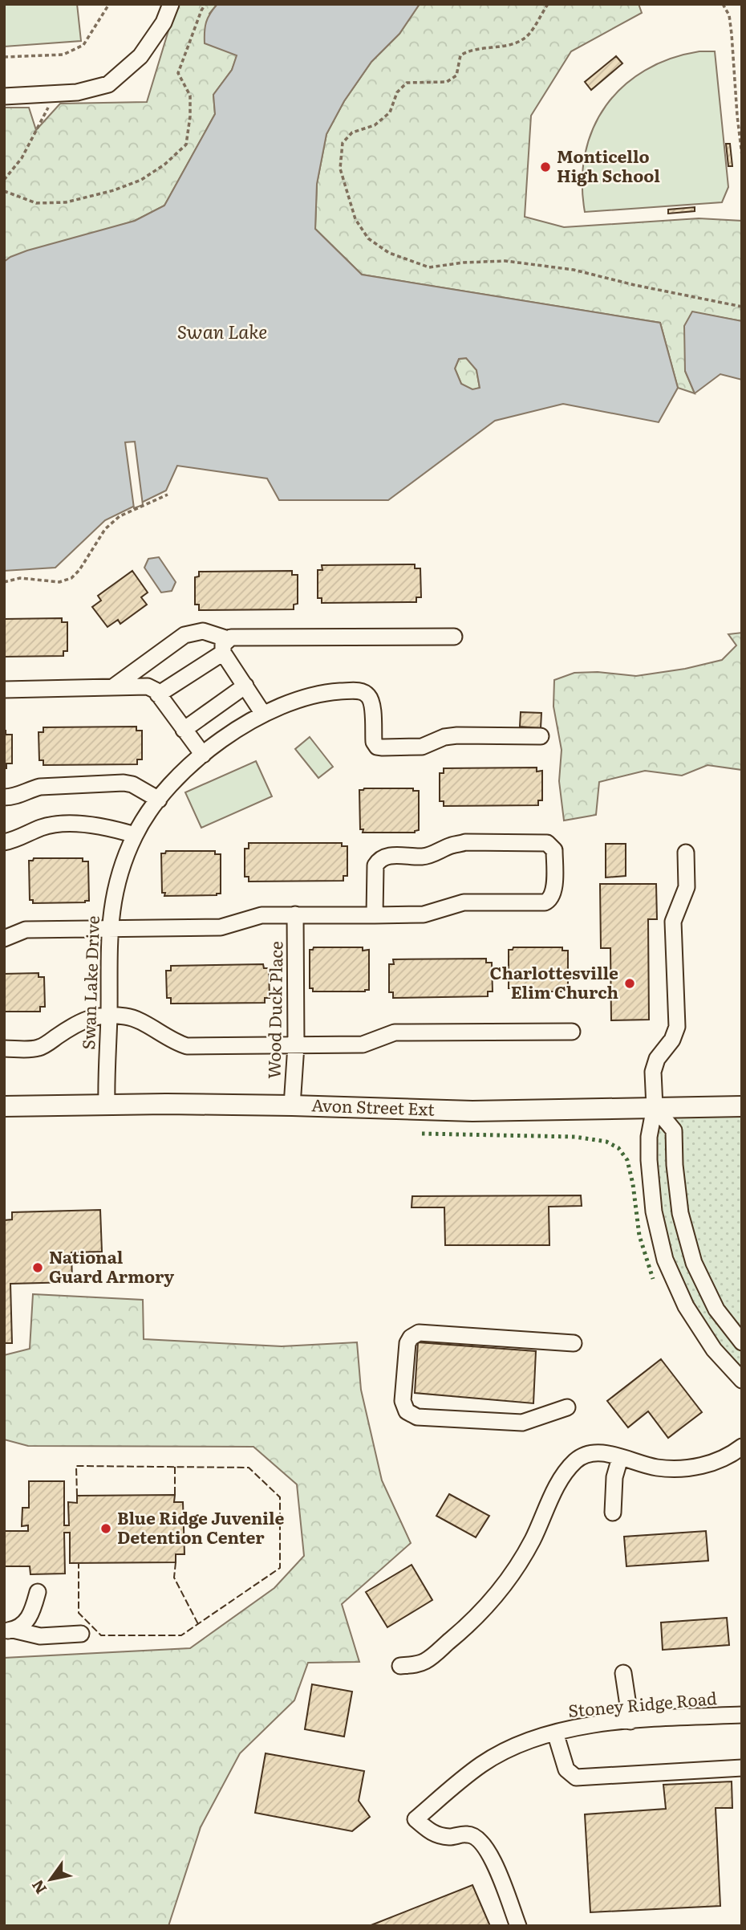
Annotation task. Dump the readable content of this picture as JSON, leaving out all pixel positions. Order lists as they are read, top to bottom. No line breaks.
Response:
{"streets":{"main road":["Avon Street Ext"],"street":["Swan Lake Drive","Wood Duck Place","Stoney Ridge Road"]},"crossings":[["Swan Lake Drive","Avon Street Ext"],["Wood Duck Place","Avon Street Ext"]],"water":["Swan Lake"],"places":["Monticello High School","Charlottesville Elim Church","National Guard Armory","Blue Ridge Juvenile Detention Center"],"north":"bottom left"}
